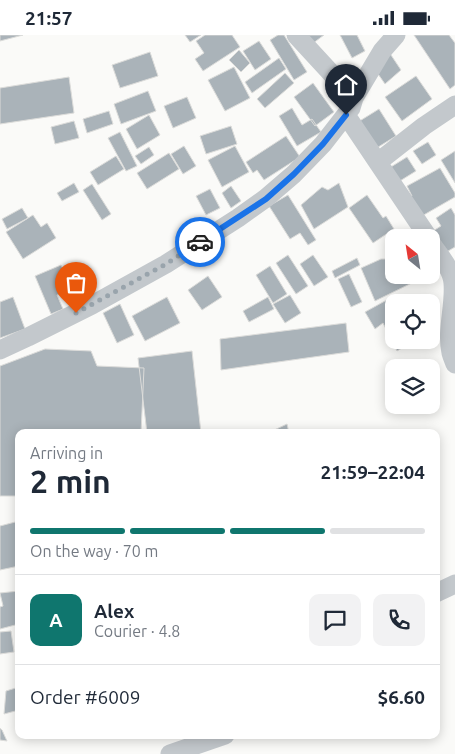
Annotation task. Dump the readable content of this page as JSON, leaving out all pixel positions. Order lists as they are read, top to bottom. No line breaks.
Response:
{"north":"top left","page":{"status":"21:57","heading":["2 min","Arriving in","21:59–22:04"],"panel":["Alex","Courier · 4.8","Order #6009","$6.60"],"bar":"On the way · 70 m","round":"A"}}
